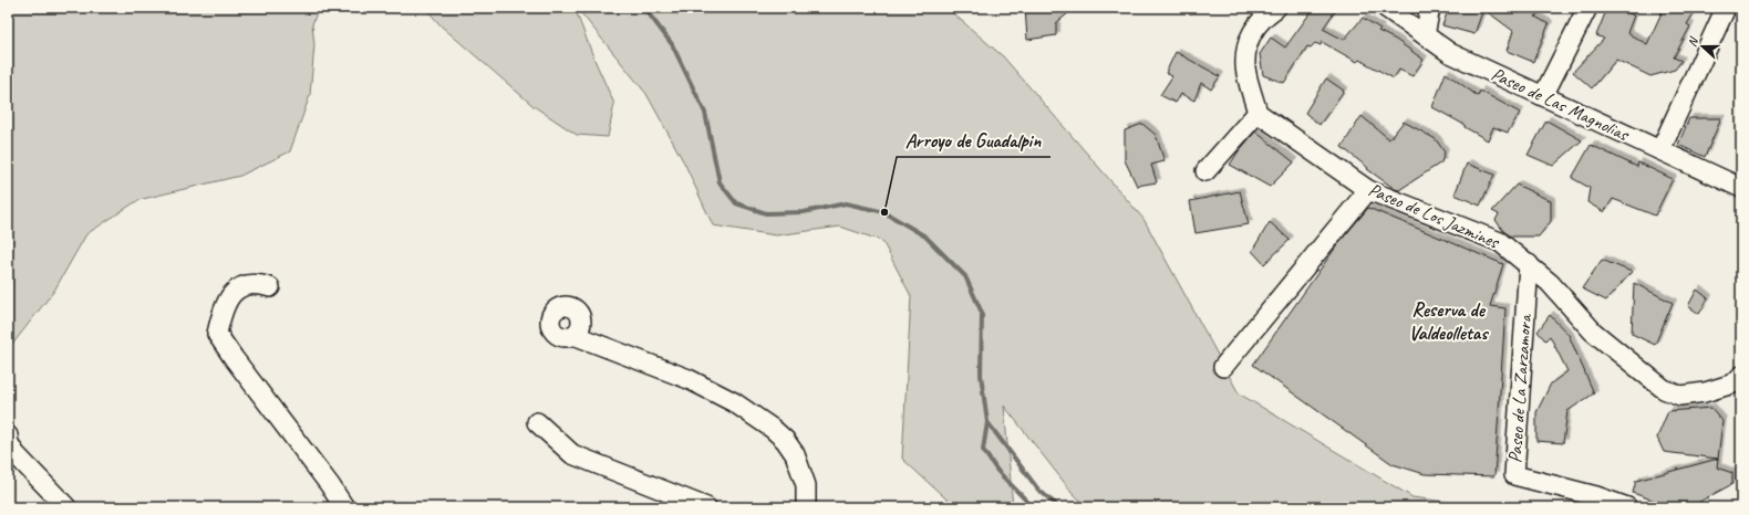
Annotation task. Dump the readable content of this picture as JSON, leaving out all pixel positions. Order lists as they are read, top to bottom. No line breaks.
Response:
{"streets":{"street":["Paseo de Las Magnolias","Paseo de Los Jazmines","Paseo de La Zarzamora"]},"crossings":[["Paseo de Los Jazmines","Paseo de La Zarzamora"]],"districts":["Reserva de Valdeolletas"],"places":["Arroyo de Guadalpin"],"north":"left"}
